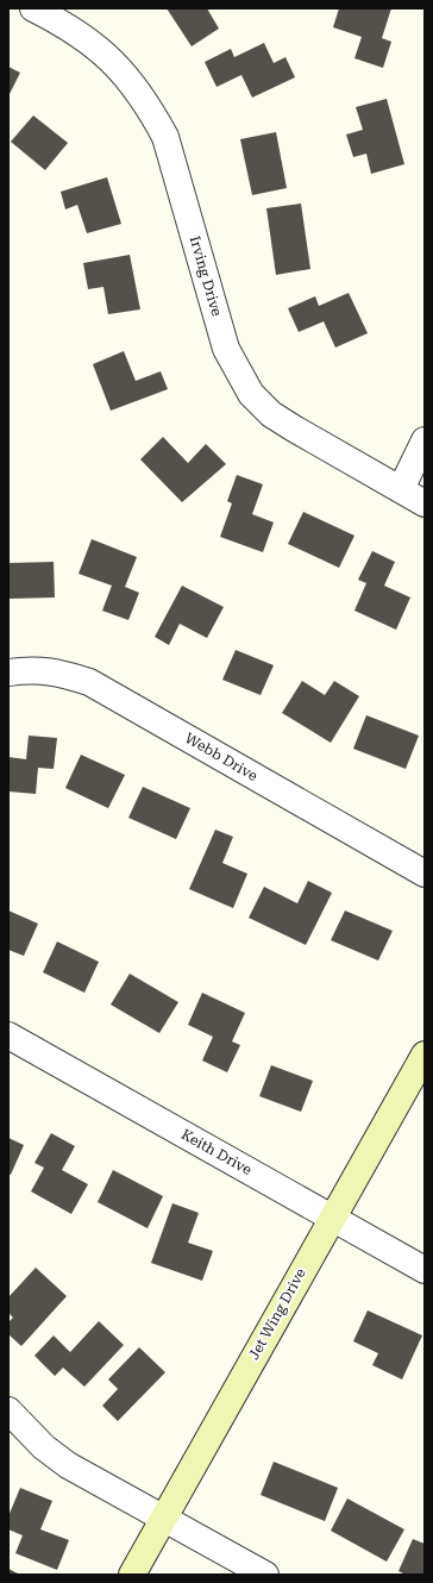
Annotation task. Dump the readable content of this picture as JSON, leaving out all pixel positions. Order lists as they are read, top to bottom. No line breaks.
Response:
{"streets":{"main road":["Jet Wing Drive"],"street":["Irving Drive","Webb Drive","Keith Drive"]},"crossings":[["Keith Drive","Jet Wing Drive"]]}
